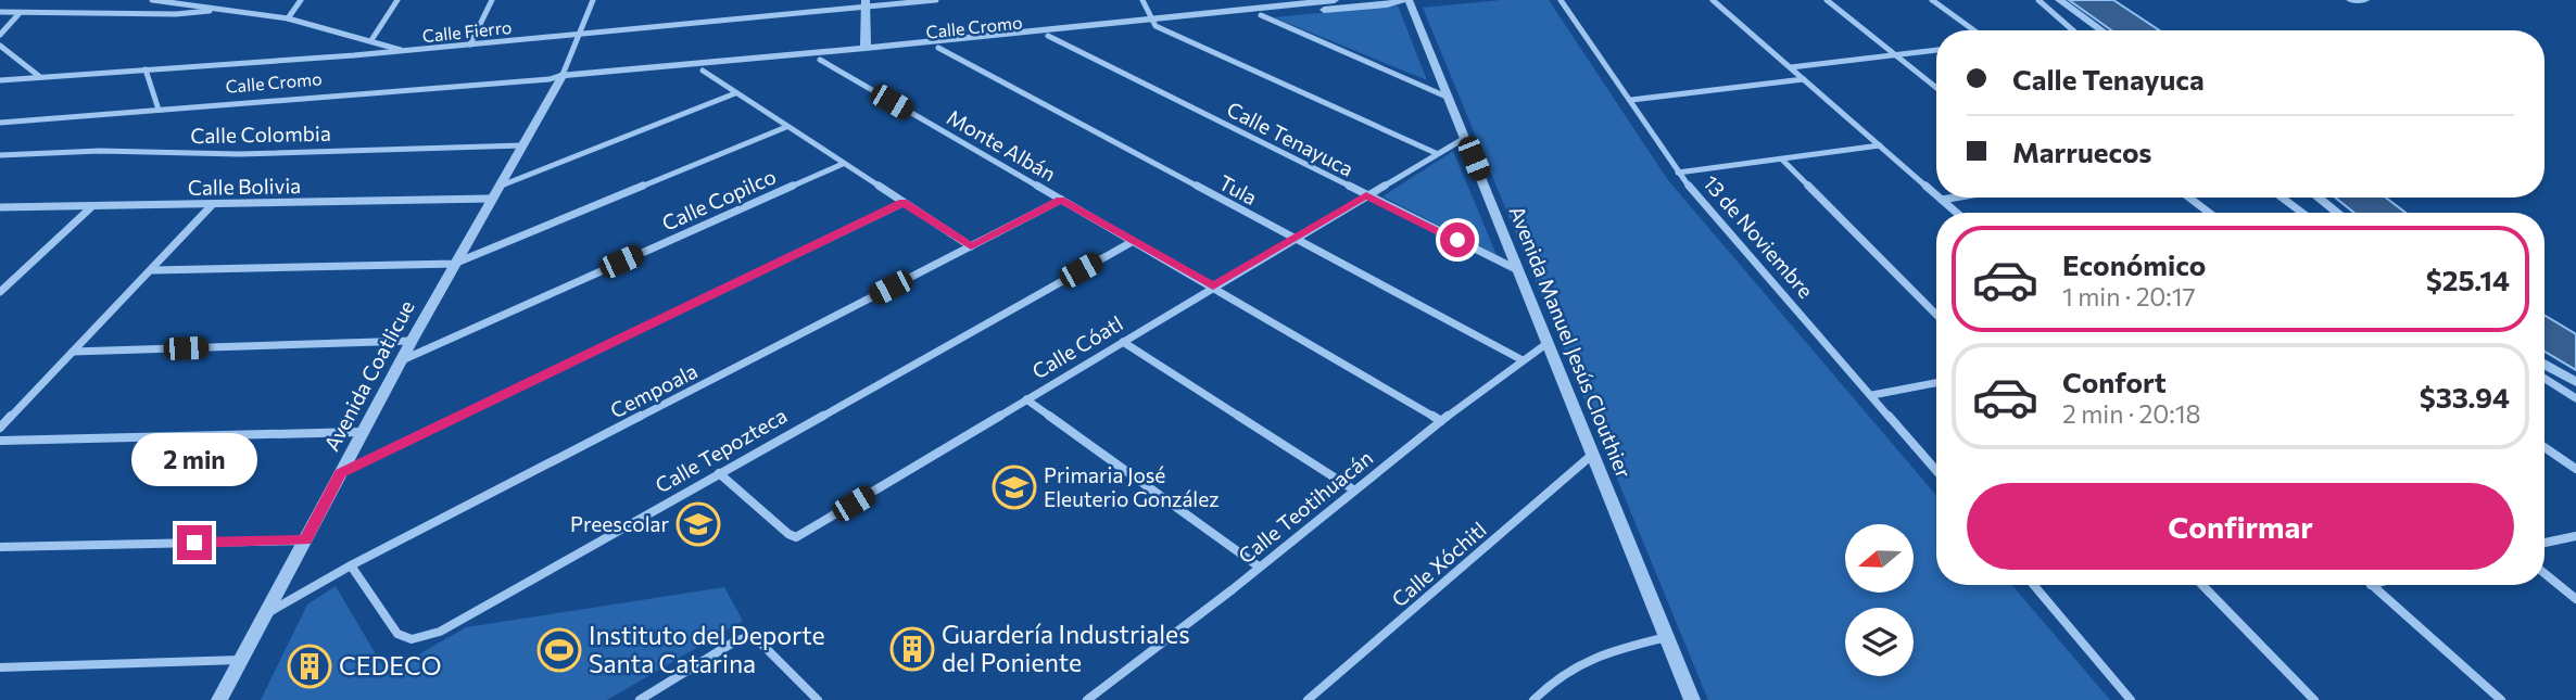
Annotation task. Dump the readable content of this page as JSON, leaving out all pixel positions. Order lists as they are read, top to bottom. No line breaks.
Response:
{"streets":{"street":["Calle Cromo","Calle Fierro","Calle Colombia","Calle Tenayuca","Monte Albán","Calle Bolivia","Tula","Calle Copilco","13 de Noviembre","Avenida Manuel Jesús Clouthier","Calle Cóatl","Avenida Coatlicue","Cempoala","Calle Tepozteca","Calle Teotihuacán","Calle Xóchitl"]},"crossings":[["Calle Cromo","Calle Tenayuca"],["Calle Cromo","Monte Albán"],["Calle Cromo","Tula"],["Calle Cromo","Avenida Coatlicue"],["Calle Colombia","Avenida Coatlicue"],["Calle Tenayuca","Avenida Manuel Jesús Clouthier"],["Calle Tenayuca","Calle Cóatl"],["Monte Albán","Calle Cóatl"],["Monte Albán","Cempoala"],["Monte Albán","Calle Tepozteca"],["Monte Albán","Calle Teotihuacán"],["Calle Bolivia","Avenida Coatlicue"],["Tula","Calle Cóatl"],["Tula","Calle Teotihuacán"],["Calle Copilco","Avenida Coatlicue"],["Avenida Manuel Jesús Clouthier","Calle Cóatl"],["Avenida Manuel Jesús Clouthier","Calle Teotihuacán"],["Avenida Manuel Jesús Clouthier","Calle Xóchitl"],["Calle Cóatl","Calle Tepozteca"],["Avenida Coatlicue","Cempoala"],["Cempoala","Calle Tepozteca"]],"places":{"school or university":["Primaria José Eleuterio González","Preescolar"],"building":["Guardería Industriales del Poniente","CEDECO"],"sports":["Instituto del Deporte Santa Catarina"]},"north":"left","page":{"banner":["Calle Tenayuca","Marruecos"],"list":[{"name":"Económico","note":"1 min · 20:17","value":"$25.14"},{"name":"Confort","note":"2 min · 20:18","value":"$33.94"}],"bubble":"2 min","buttons":"Confirmar"}}
